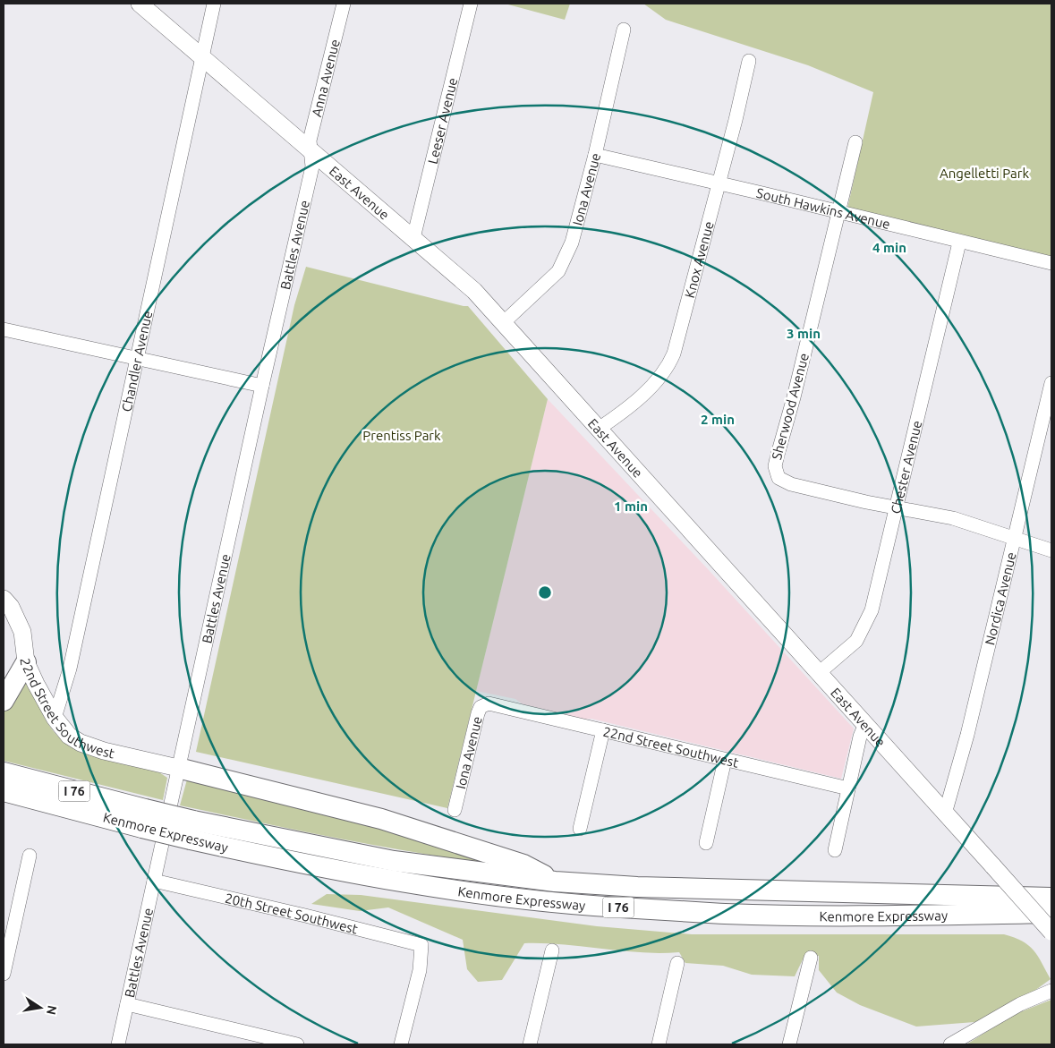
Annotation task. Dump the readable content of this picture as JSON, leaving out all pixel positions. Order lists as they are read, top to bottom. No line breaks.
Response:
{"streets":{"highway":["I 76","Kenmore Expressway"],"main road":["East Avenue","22nd Street Southwest"],"street":["Anna Avenue","Leeser Avenue","Iona Avenue","South Hawkins Avenue","Battles Avenue","Knox Avenue","Chandler Avenue","Sherwood Avenue","Chester Avenue","Nordica Avenue","20th Street Southwest"]},"crossings":[["Anna Avenue","East Avenue"],["Anna Avenue","Battles Avenue"],["Leeser Avenue","East Avenue"],["Iona Avenue","East Avenue"],["Iona Avenue","South Hawkins Avenue"],["Iona Avenue","22nd Street Southwest"],["East Avenue","Battles Avenue"],["East Avenue","Knox Avenue"],["East Avenue","Chandler Avenue"],["East Avenue","Chester Avenue"],["East Avenue","Nordica Avenue"],["South Hawkins Avenue","Knox Avenue"],["South Hawkins Avenue","Sherwood Avenue"],["South Hawkins Avenue","Chester Avenue"],["Battles Avenue","22nd Street Southwest"],["Battles Avenue","20th Street Southwest"],["Chandler Avenue","22nd Street Southwest"],["Sherwood Avenue","Chester Avenue"],["Sherwood Avenue","Nordica Avenue"]],"parks":["Angelletti Park","Prentiss Park"],"north":"right","rings":["4 min","3 min","2 min","1 min"]}
